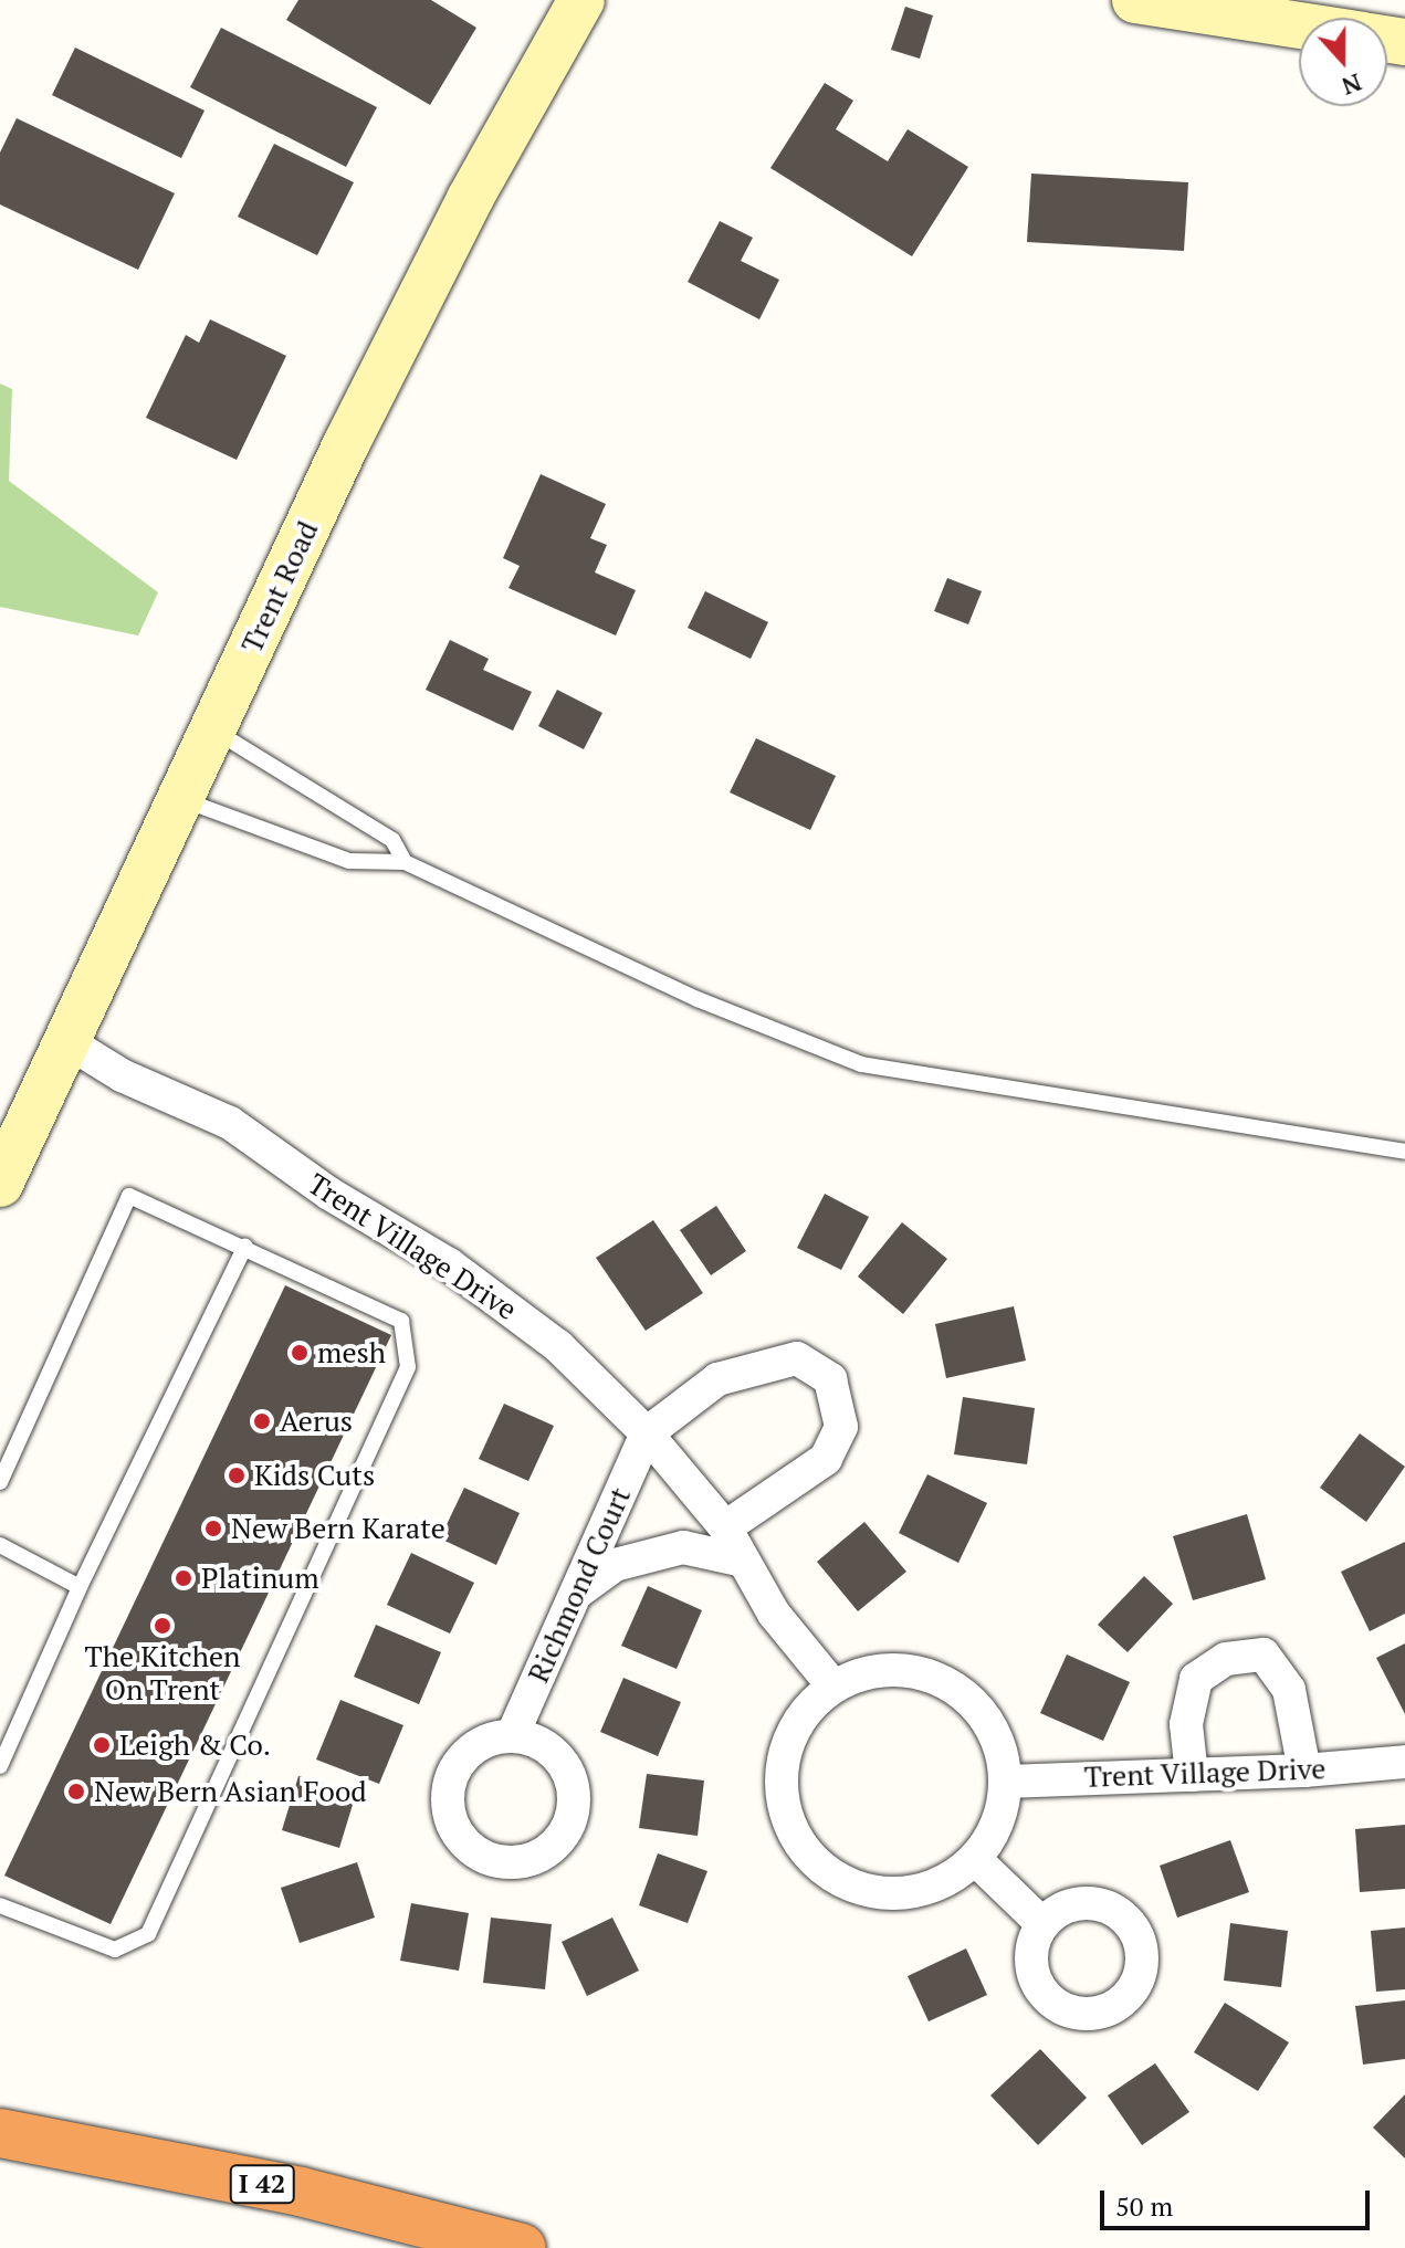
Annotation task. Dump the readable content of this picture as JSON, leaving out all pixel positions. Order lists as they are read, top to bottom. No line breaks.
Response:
{"streets":{"highway":["I 42"],"street":["Trent Road","Trent Village Drive","Richmond Court"]},"crossings":[["Trent Road","Trent Village Drive"],["Trent Village Drive","Richmond Court"]],"places":["mesh","Aerus","Kids Cuts","New Bern Karate","Platinum","The Kitchen On Trent","Leigh & Co.","New Bern Asian Food"],"scale_bar":"50 m","north":"bottom"}
